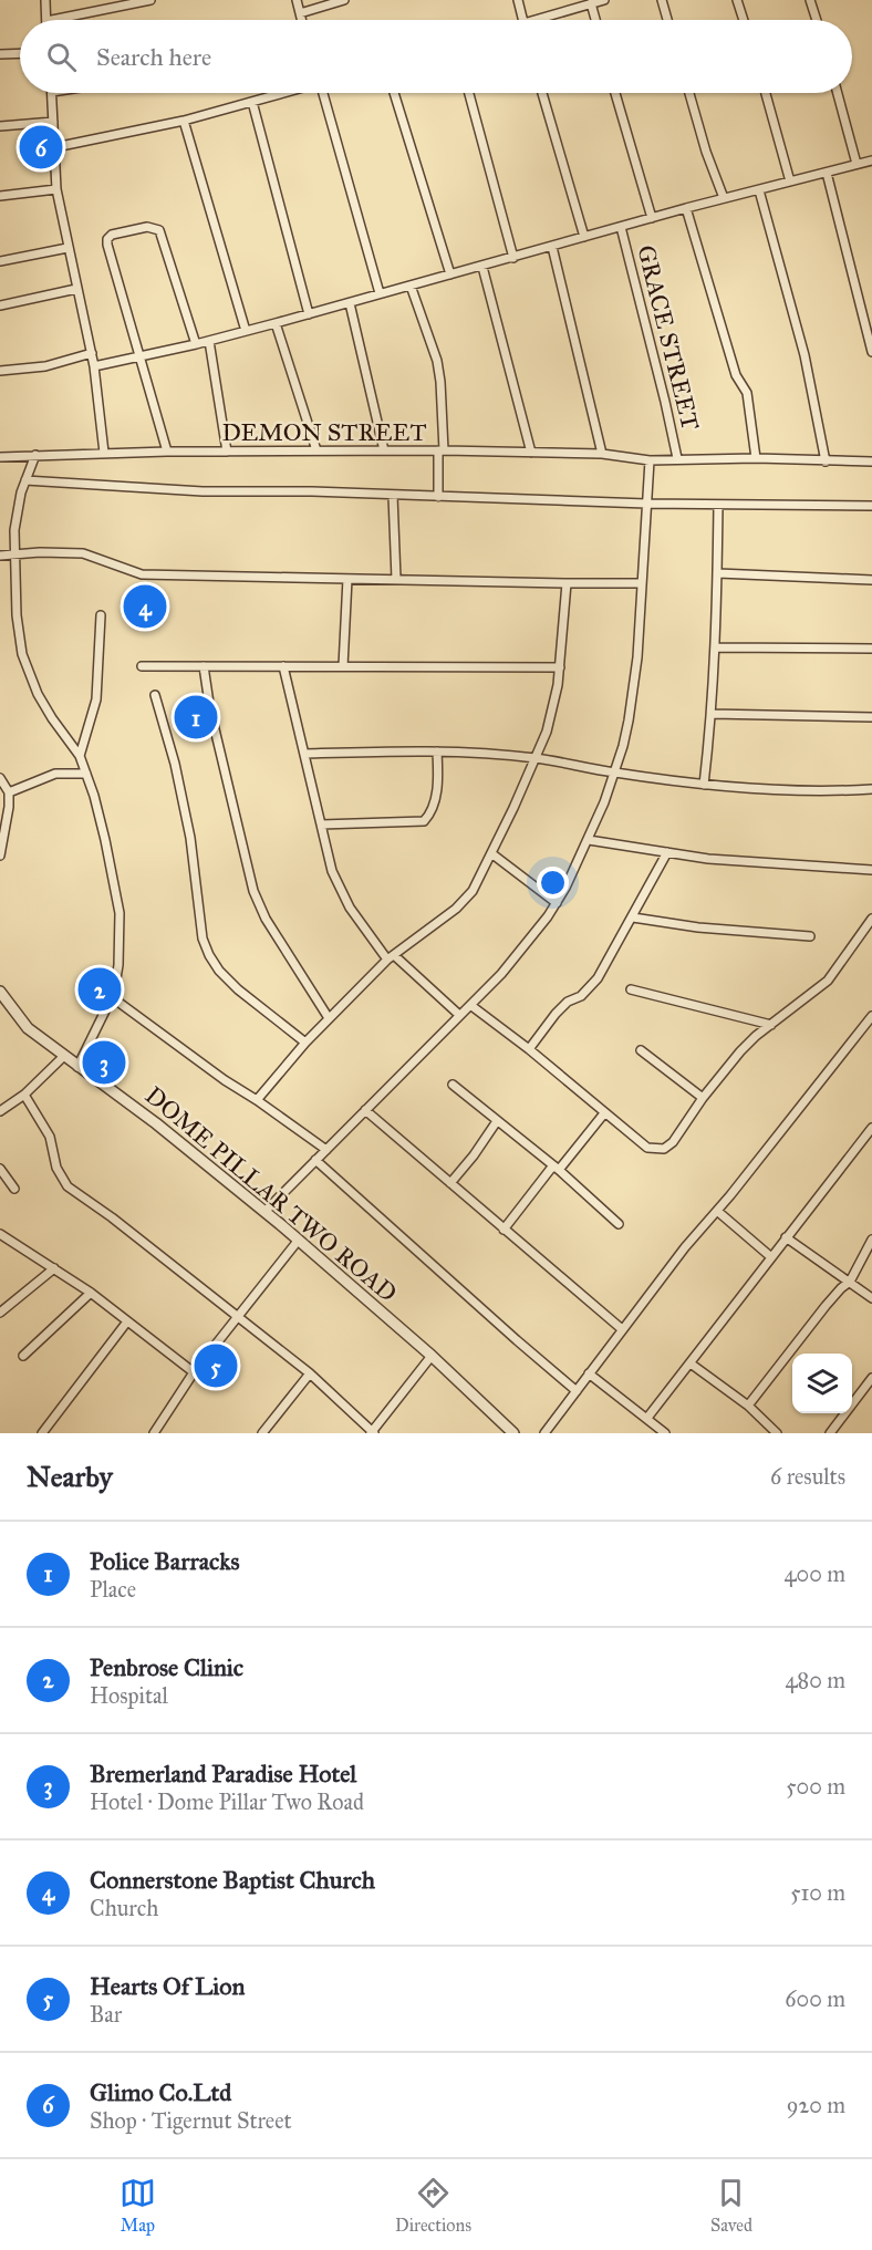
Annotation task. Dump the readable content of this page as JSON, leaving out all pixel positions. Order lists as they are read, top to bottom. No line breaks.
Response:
{"streets":{"street":["GRACE STREET","DEMON STREET","DOME PILLAR TWO ROAD"]},"crossings":[["GRACE STREET","DEMON STREET"]],"page":{"search":"Search here","pins":["6","4","1","2","3","5"],"heading":["Nearby","6 results"],"list":[{"mark":"1","name":"Police Barracks","note":"Place","value":"400 m"},{"mark":"2","name":"Penbrose Clinic","note":"Hospital","value":"480 m"},{"mark":"3","name":"Bremerland Paradise Hotel","note":"Hotel · Dome Pillar Two Road","value":"500 m"},{"mark":"4","name":"Connerstone Baptist Church","note":"Church","value":"510 m"},{"mark":"5","name":"Hearts Of Lion","note":"Bar","value":"600 m"},{"mark":"6","name":"Glimo Co.Ltd","note":"Shop · Tigernut Street","value":"920 m"}],"nav":["Map","Directions","Saved"]}}
